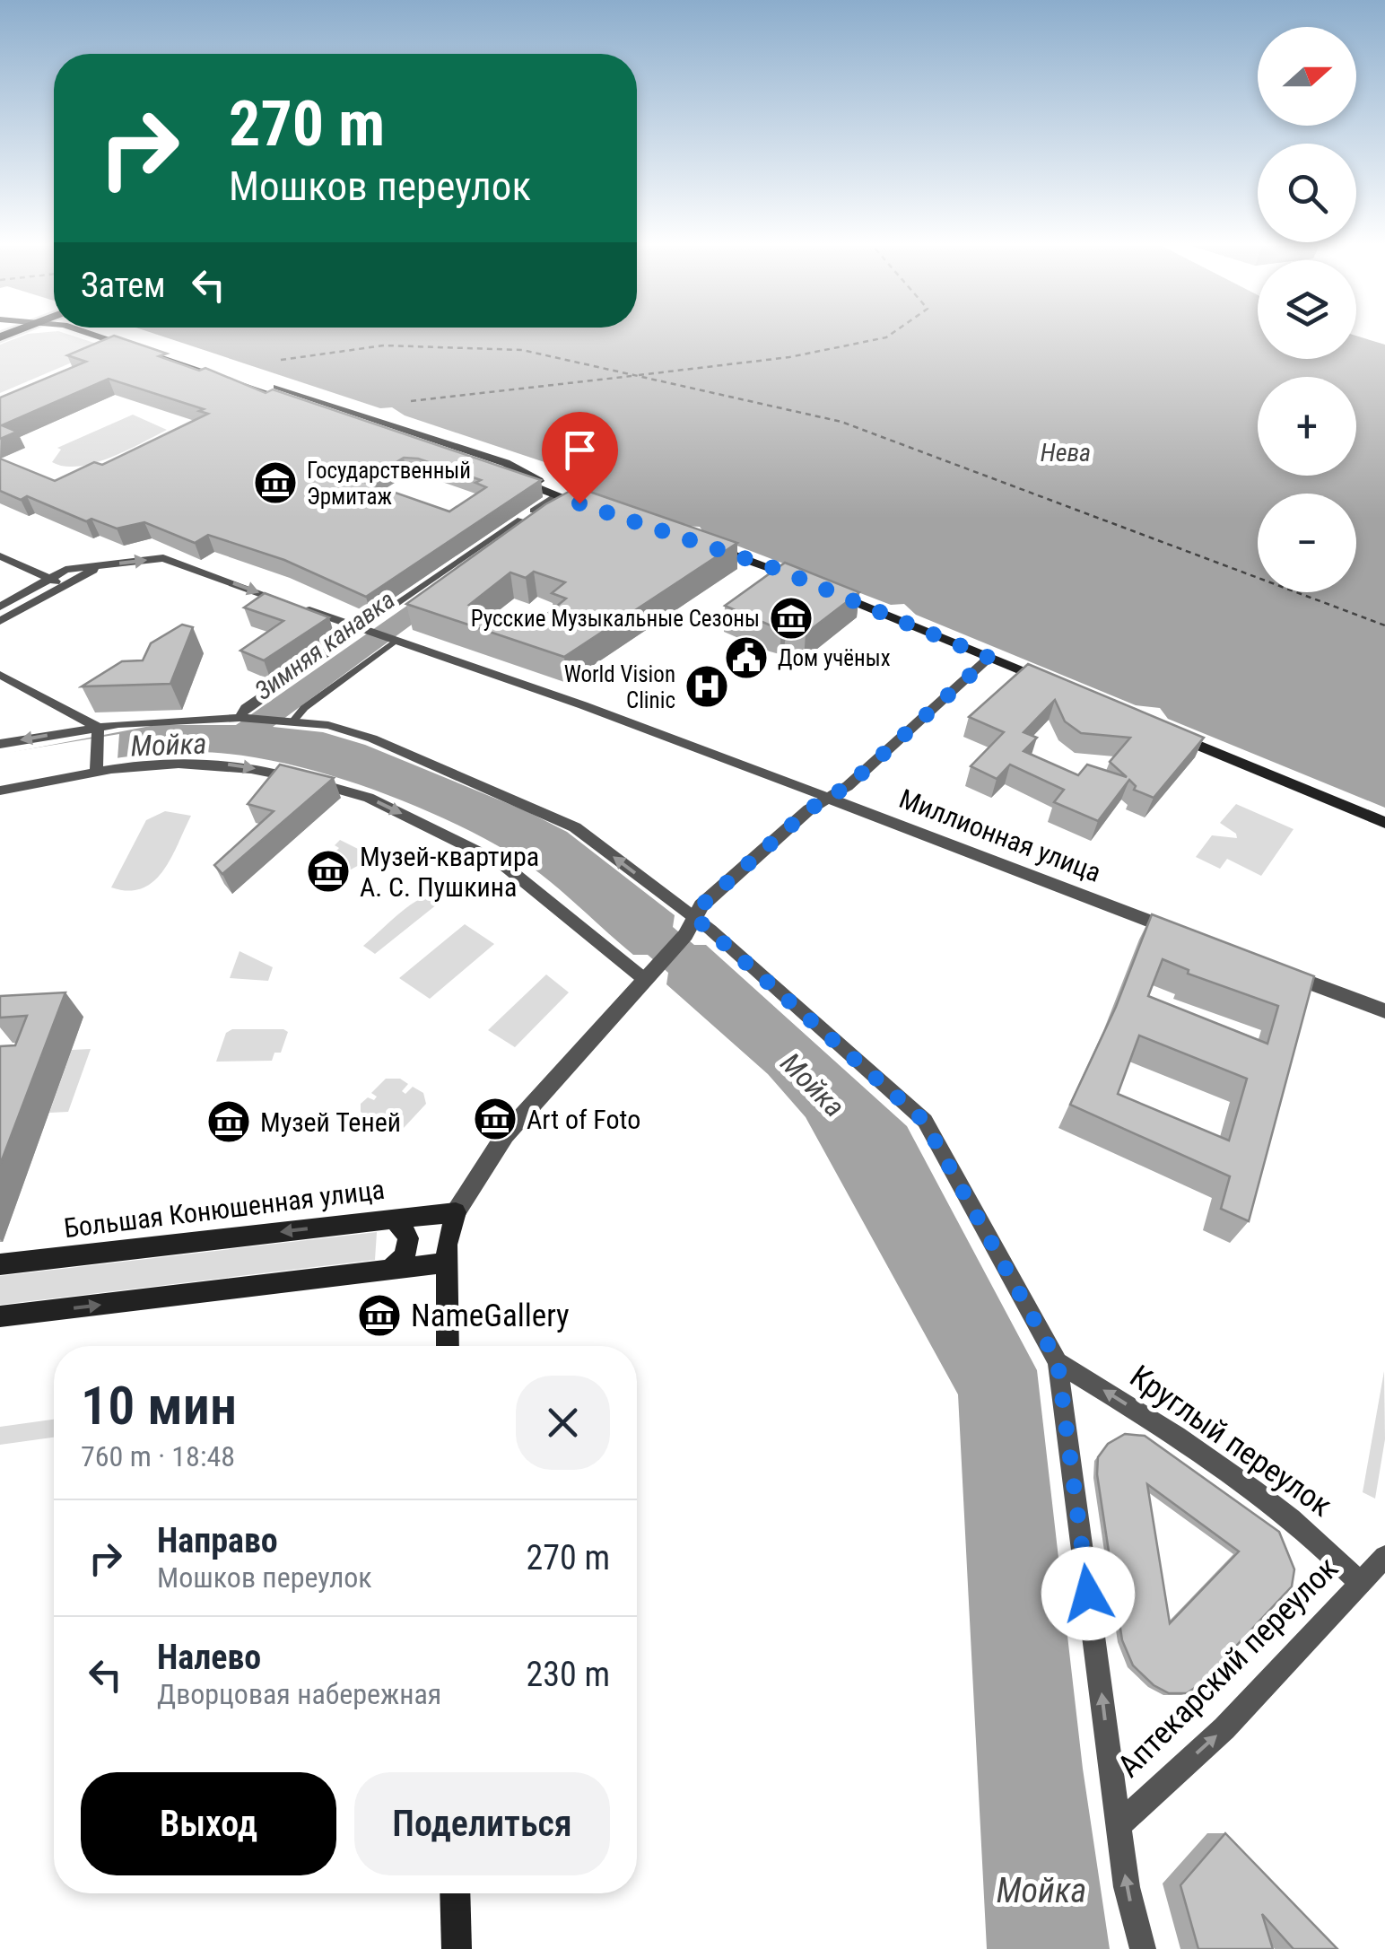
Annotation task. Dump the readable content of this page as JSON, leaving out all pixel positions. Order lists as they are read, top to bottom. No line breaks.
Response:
{"streets":{"main road":["Большая Конюшенная улица"],"street":["Миллионная улица","Круглый переулок","Аптекарский переулок"]},"crossings":[["Круглый переулок","Аптекарский переулок"]],"one_way":["Круглый переулок","Аптекарский переулок"],"water":["Нева","Зимняя канавка","Мойка"],"places":{"museum":["Государственный Эрмитаж","Русские Музыкальные Сезоны","Музей-квартира А. С. Пушкина","Art of Foto","Музей Теней","NameGallery"],"public building":["Дом учёных"],"hospital":["World Vision Clinic"]},"north":"right","page":{"map_buttons":["+","−"],"turn":["270 m","Мошков переулок"],"then":"Затем","heading":["10 мин","760 m · 18:48"],"list":[{"name":"Направо","note":"Мошков переулок","value":"270 m"},{"name":"Налево","note":"Дворцовая набережная","value":"230 m"}],"buttons":["Выход","Поделиться"]}}
